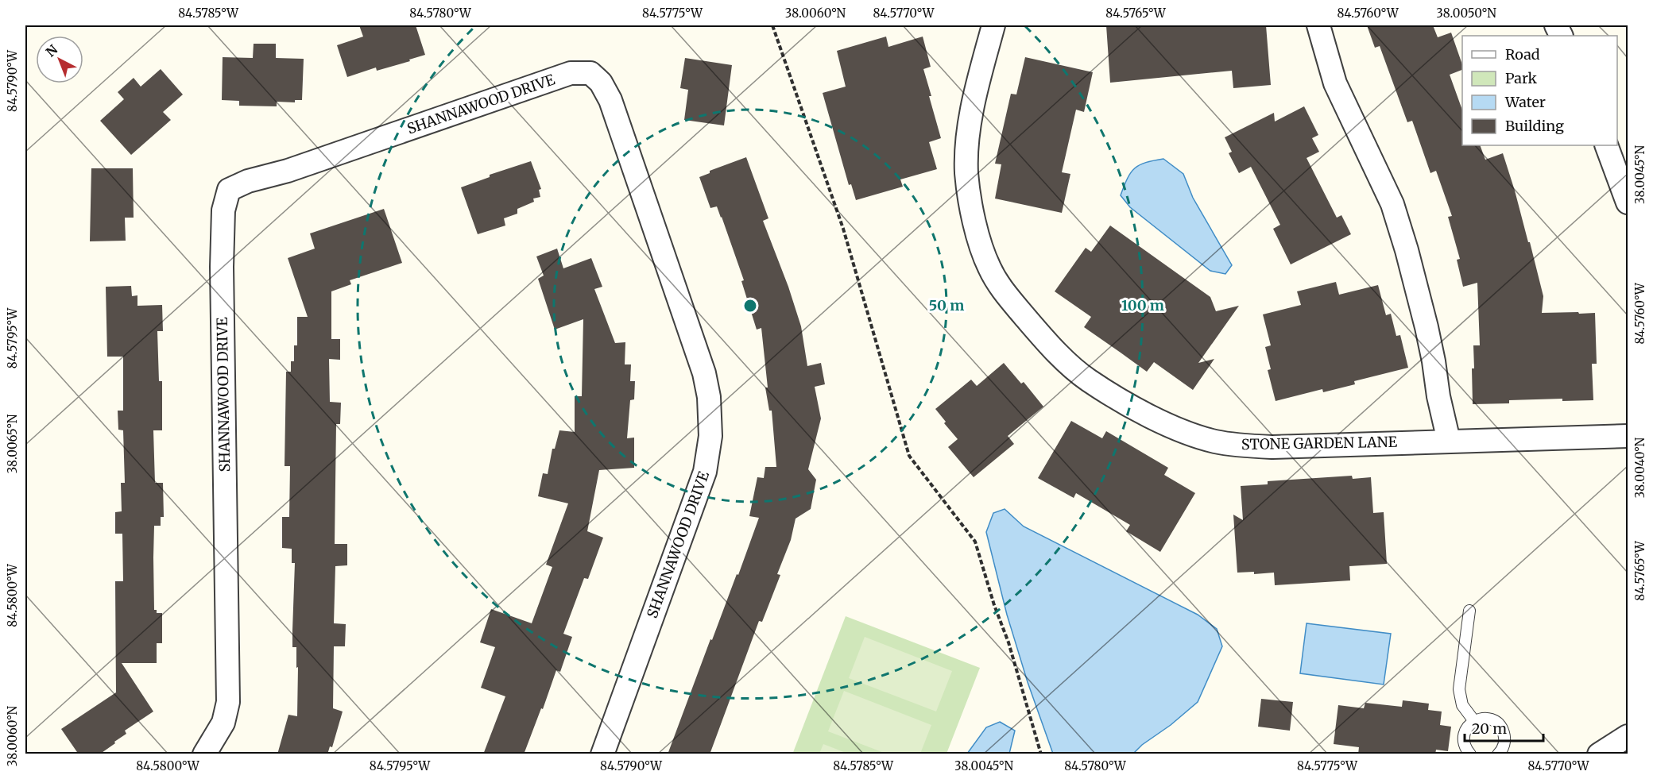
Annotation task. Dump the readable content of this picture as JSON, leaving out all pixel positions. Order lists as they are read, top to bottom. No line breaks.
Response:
{"streets":{"street":["SHANNAWOOD DRIVE","STONE GARDEN LANE"]},"legend":["Road","Park","Water","Building"],"scale_bar":"20 m","north":"top left","coordinates":["84.5785°W","84.5780°W","84.5775°W","38.0060°N","84.5770°W","84.5765°W","84.5760°W","38.0050°N","84.5790°W","38.0045°N","84.5795°W","38.0065°N","38.0040°N","84.5800°W"],"rings":["50 m","100 m"]}
